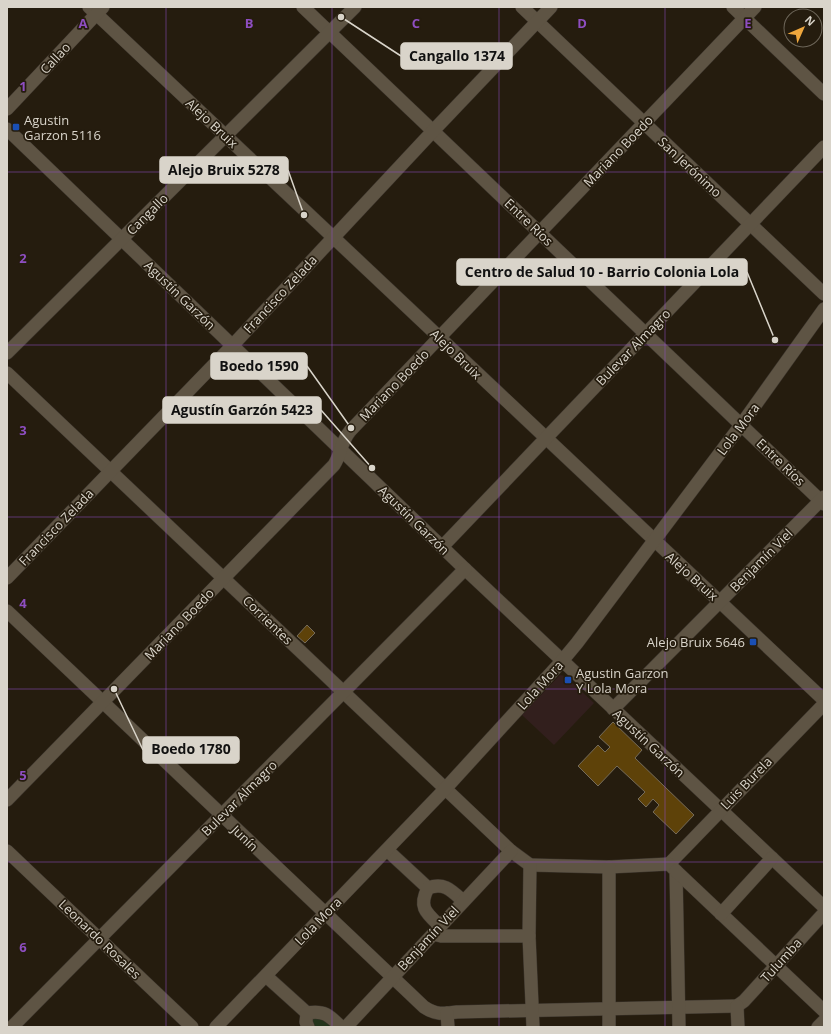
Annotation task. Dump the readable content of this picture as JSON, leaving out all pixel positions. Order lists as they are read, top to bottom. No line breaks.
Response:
{"streets":{"street":["Callao","Alejo Bruix","Mariano Boedo","San Jerónimo","Cangallo","Entre Ríos","Francisco Zelada","Agustín Garzón","Bulevar Almagro","Lola Mora","Benjamín Viel","Corrientes","Luis Burela","Junín","Leonardo Rosales","Tulumba"]},"crossings":[["Callao","Alejo Bruix"],["Alejo Bruix","Mariano Boedo"],["Alejo Bruix","Cangallo"],["Alejo Bruix","Francisco Zelada"],["Alejo Bruix","Bulevar Almagro"],["Alejo Bruix","Lola Mora"],["Alejo Bruix","Benjamín Viel"],["Mariano Boedo","San Jerónimo"],["Mariano Boedo","Entre Ríos"],["Mariano Boedo","Agustín Garzón"],["Mariano Boedo","Corrientes"],["Mariano Boedo","Junín"],["San Jerónimo","Francisco Zelada"],["San Jerónimo","Bulevar Almagro"],["Cangallo","Entre Ríos"],["Cangallo","Agustín Garzón"],["Entre Ríos","Francisco Zelada"],["Entre Ríos","Bulevar Almagro"],["Entre Ríos","Lola Mora"],["Entre Ríos","Benjamín Viel"],["Francisco Zelada","Agustín Garzón"],["Francisco Zelada","Corrientes"],["Agustín Garzón","Bulevar Almagro"],["Agustín Garzón","Lola Mora"],["Agustín Garzón","Benjamín Viel"],["Agustín Garzón","Luis Burela"],["Bulevar Almagro","Corrientes"],["Bulevar Almagro","Junín"],["Bulevar Almagro","Leonardo Rosales"],["Lola Mora","Corrientes"],["Lola Mora","Junín"],["Benjamín Viel","Corrientes"],["Benjamín Viel","Junín"]],"places":{"other":["Cangallo 1374","Alejo Bruix 5278","Centro de Salud 10 - Barrio Colonia Lola","Boedo 1590","Agustín Garzón 5423","Boedo 1780"],"transit":["Agustin Garzon 5116","Alejo Bruix 5646","Agustin Garzon Y Lola Mora"]},"north":"top right","grid":{"columns":["A","B","C","D","E"],"rows":["1","2","3","4","5","6"]}}
